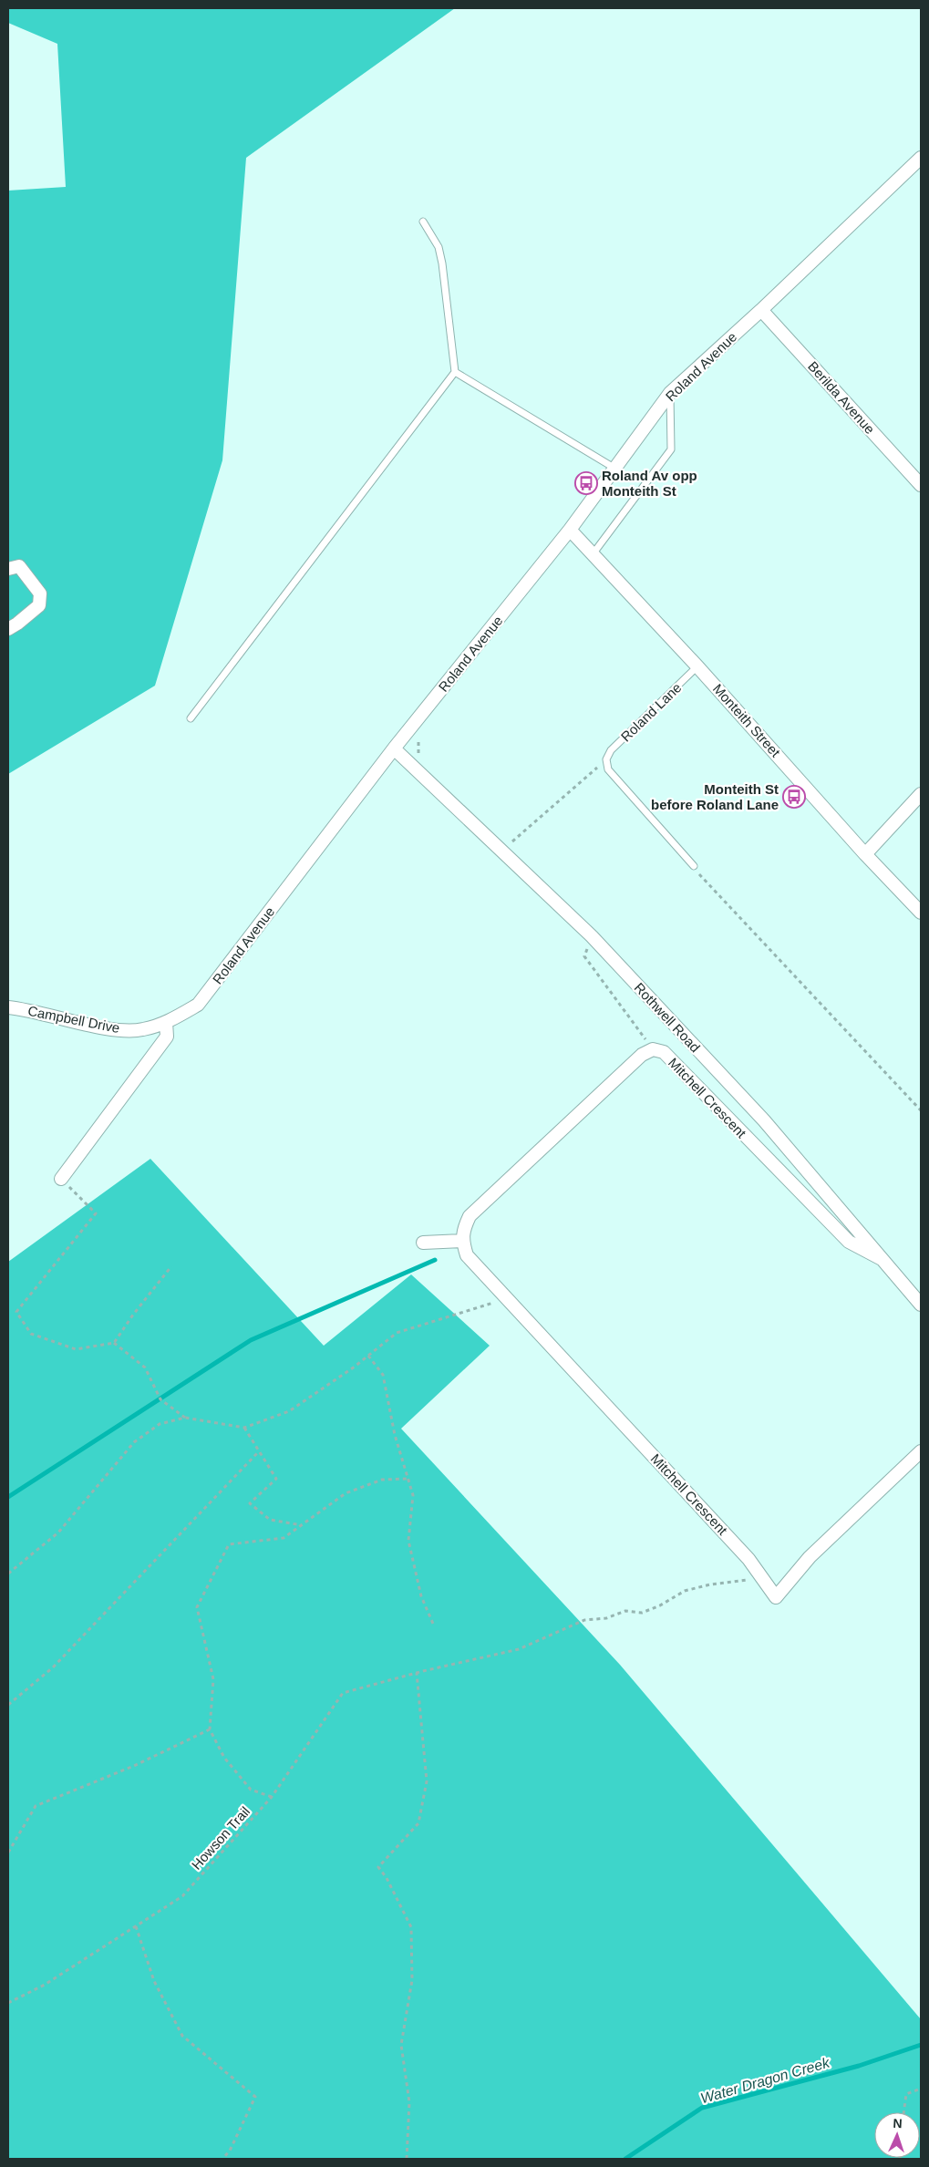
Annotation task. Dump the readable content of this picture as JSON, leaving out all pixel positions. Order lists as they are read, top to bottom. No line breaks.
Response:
{"streets":{"street":["Roland Avenue","Berilda Avenue","Monteith Street","Rothwell Road","Campbell Drive","Mitchell Crescent"],"lane":["Roland Lane"],"path":["Howson Trail"]},"crossings":[["Roland Avenue","Berilda Avenue"],["Roland Avenue","Monteith Street"],["Roland Avenue","Rothwell Road"],["Roland Avenue","Campbell Drive"],["Roland Lane","Monteith Street"],["Rothwell Road","Mitchell Crescent"],["Mitchell Crescent","Howson Trail"]],"water":["Water Dragon Creek"],"places":{"bus stop":["Roland Av opp Monteith St","Monteith St before Roland Lane"]},"north":"top"}
